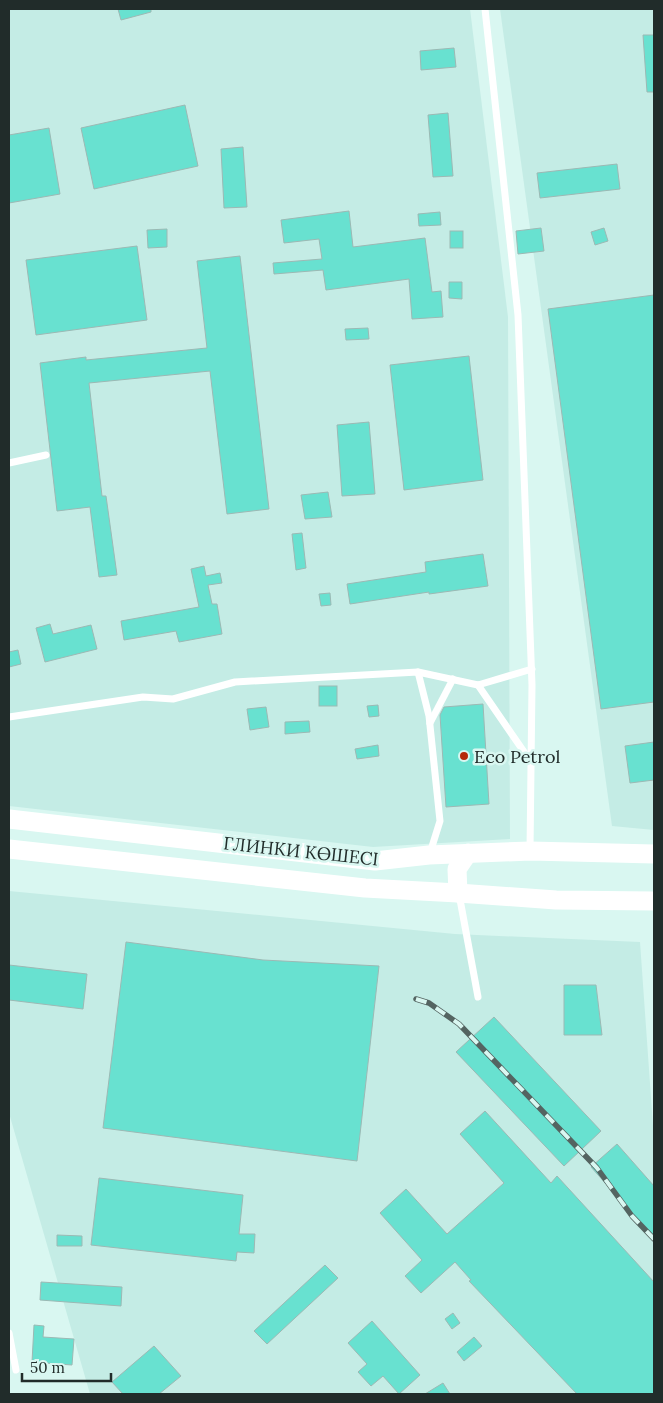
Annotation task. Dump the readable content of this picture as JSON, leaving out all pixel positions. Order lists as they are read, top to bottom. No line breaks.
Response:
{"streets":{"main road":["ГЛИНКИ КӨШЕСІ"]},"places":["Eco Petrol"],"scale_bar":"50 m"}
